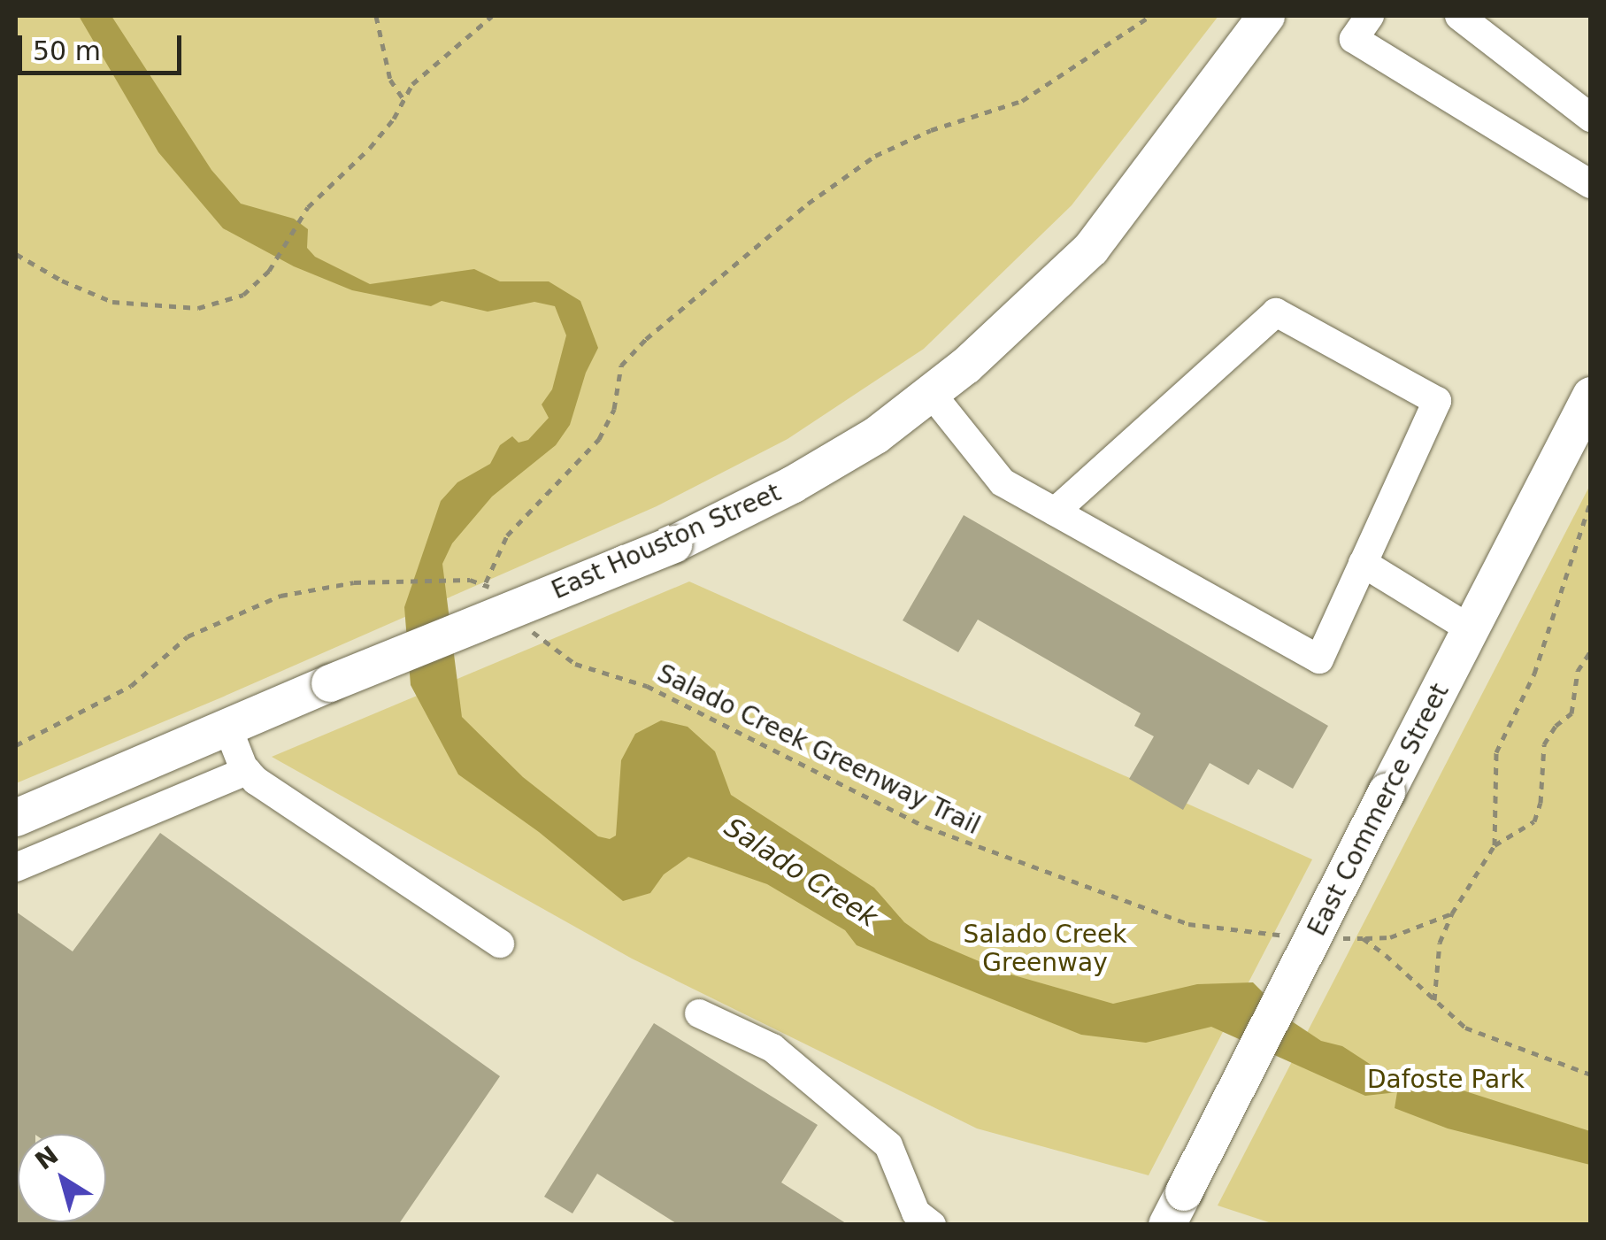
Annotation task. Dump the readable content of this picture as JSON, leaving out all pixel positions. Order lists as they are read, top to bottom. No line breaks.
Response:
{"streets":{"main road":["East Houston Street","East Commerce Street"],"path":["Salado Creek Greenway Trail"]},"water":["Salado Creek"],"parks":["Salado Creek Greenway","Dafoste Park"],"scale_bar":"50 m","north":"top left"}
